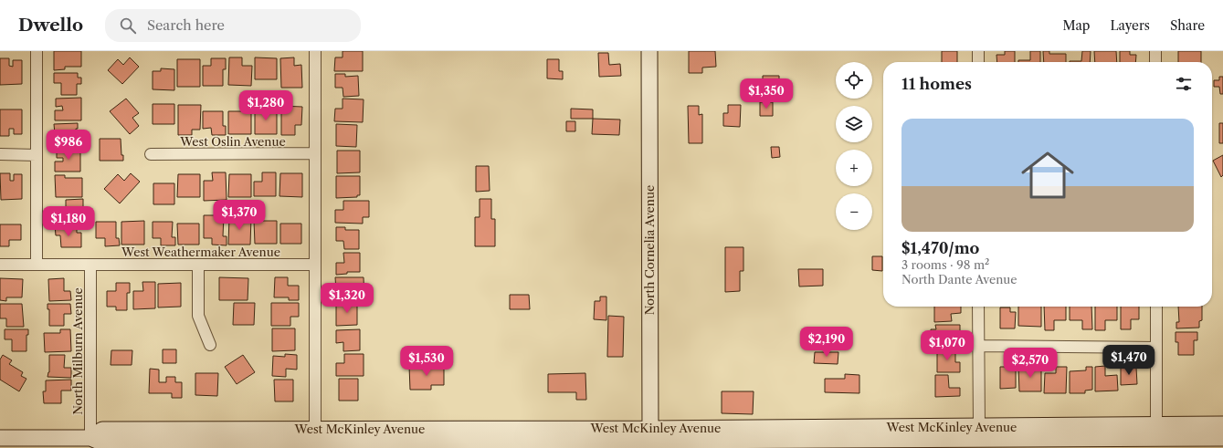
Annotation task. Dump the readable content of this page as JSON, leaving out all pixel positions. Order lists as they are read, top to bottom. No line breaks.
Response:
{"streets":{"main road":["North Cornelia Avenue","West McKinley Avenue"],"street":["West Oslin Avenue","West Weathermaker Avenue","North Milburn Avenue"]},"crossings":[["North Cornelia Avenue","West McKinley Avenue"],["West Weathermaker Avenue","North Milburn Avenue"],["North Milburn Avenue","West McKinley Avenue"]],"page":{"header":"Dwello","search":"Search here","nav":["Map","Layers","Share"],"map_buttons":["+","−"],"heading":"11 homes","price":["$1,350","$1,280","$986","$1,370","$1,180","$1,320","$2,190","$1,070","$1,470","$1,530","$2,570"],"list":[{"name":"$1,470/mo","note":"3 rooms · 98 m² · North Dante Avenue"}]}}
